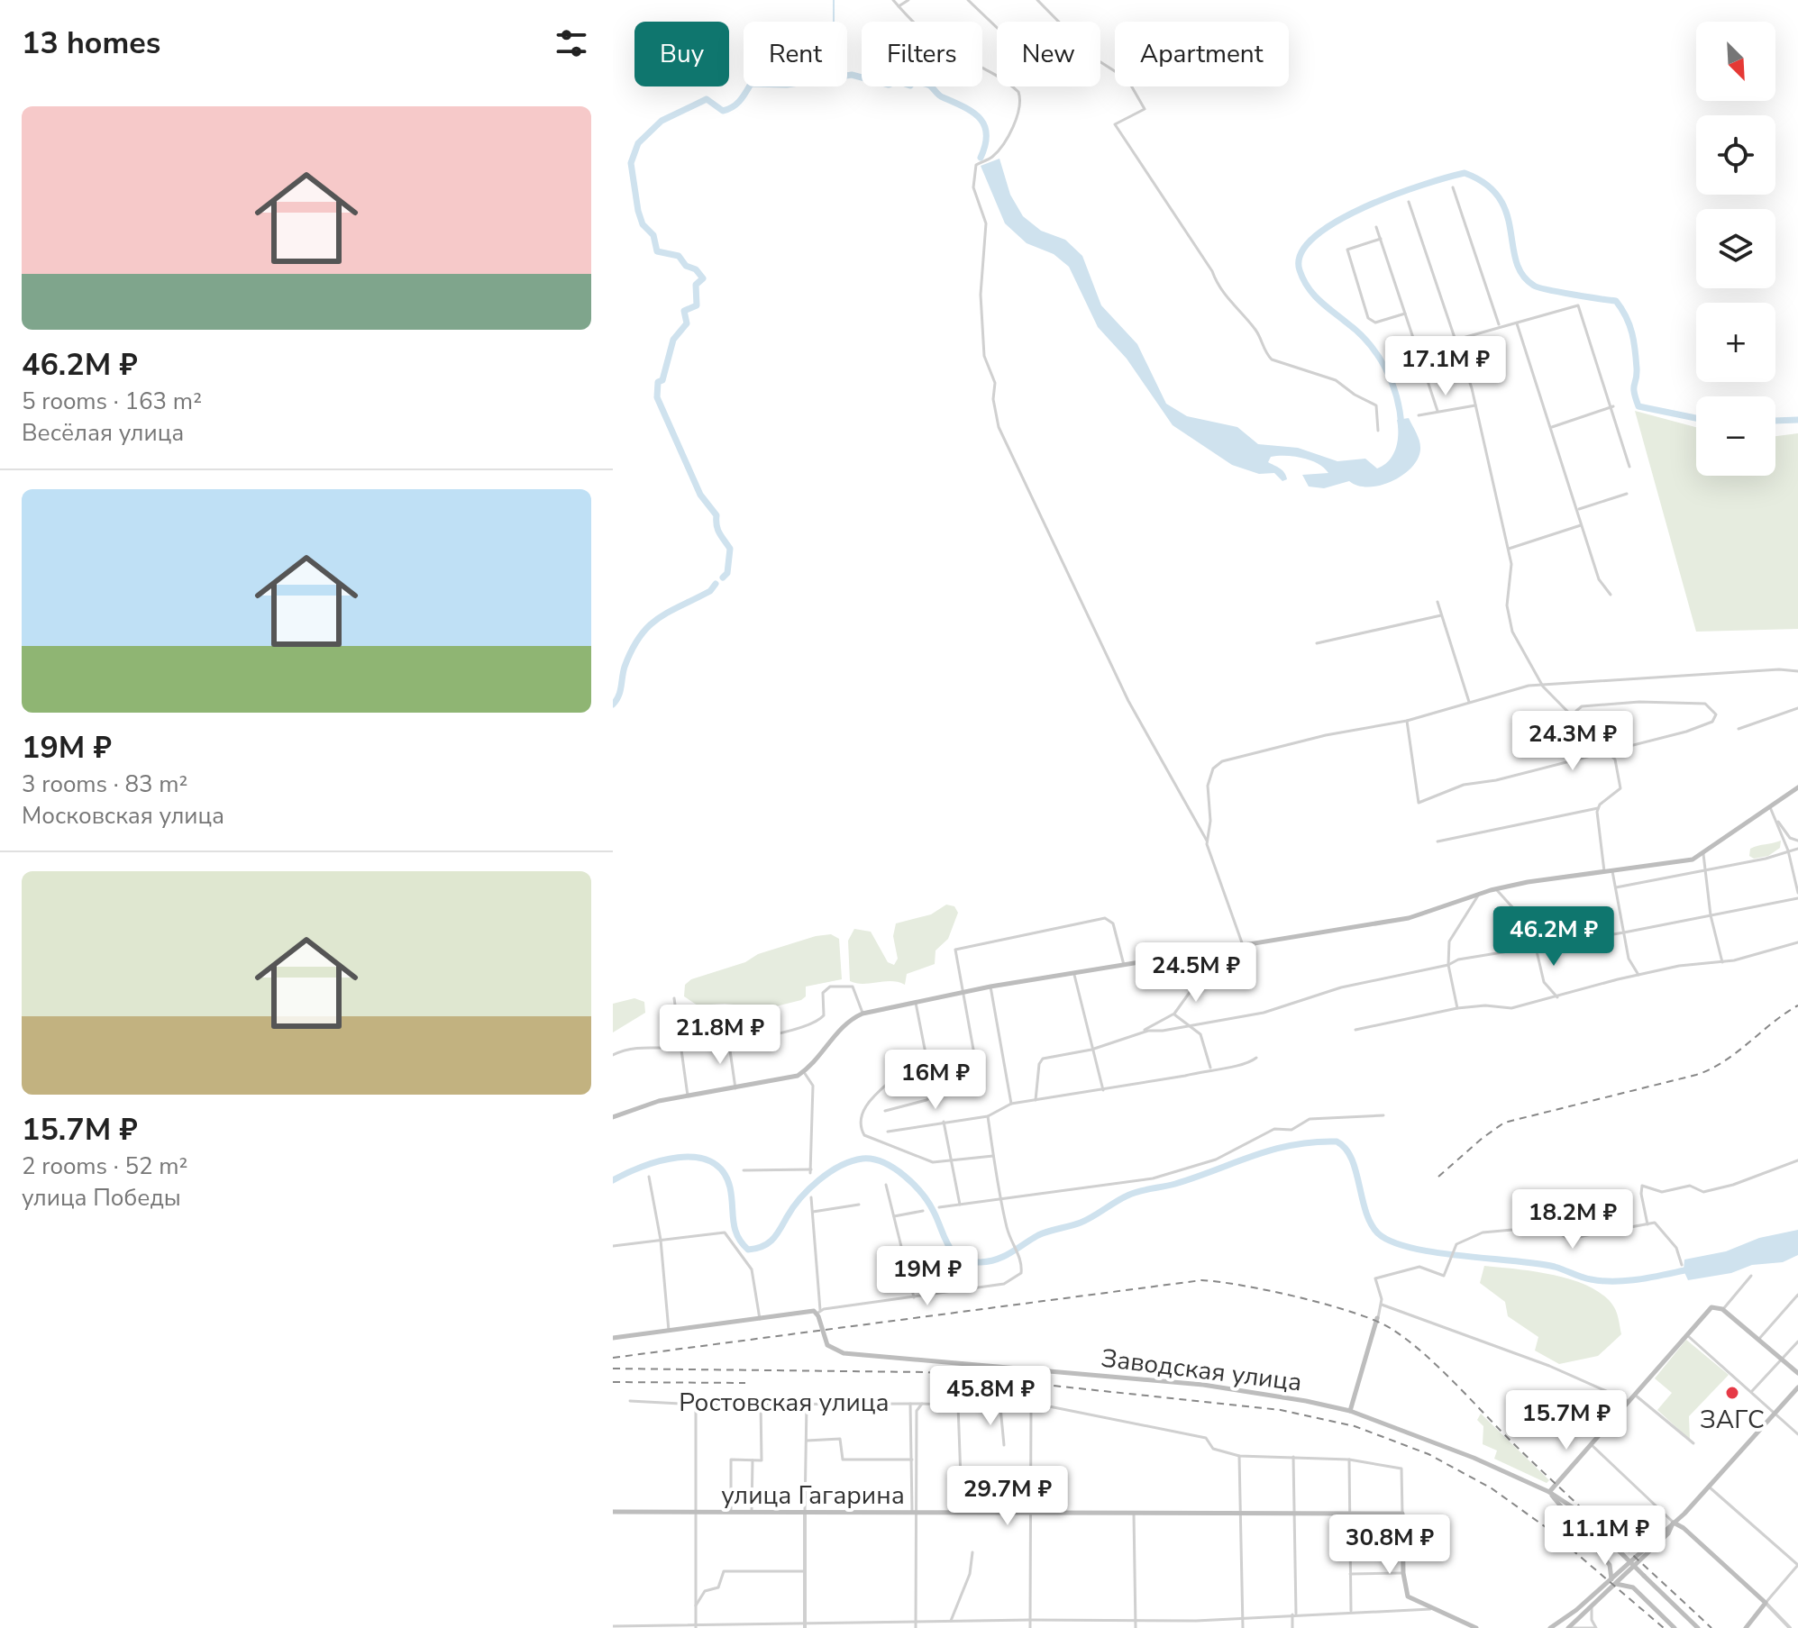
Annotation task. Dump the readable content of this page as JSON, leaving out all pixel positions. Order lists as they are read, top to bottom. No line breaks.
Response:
{"streets":{"main road":["Заводская улица","улица Гагарина"],"street":["Ростовская улица"]},"crossings":[["Ростовская улица","улица Гагарина"]],"places":["ЗАГС"],"north":"bottom right","page":{"heading":"13 homes","map_buttons":["+","−"],"chip":["Buy","Rent","Filters","New","Apartment"],"list":[{"name":"46.2M ₽","note":"5 rooms · 163 m² · Весёлая улица"},{"name":"19M ₽","note":"3 rooms · 83 m² · Московская улица"},{"name":"15.7M ₽","note":"2 rooms · 52 m² · улица Победы"}],"price":["17.1M ₽","24.3M ₽","46.2M ₽","24.5M ₽","21.8M ₽","16M ₽","18.2M ₽","19M ₽","45.8M ₽","15.7M ₽","29.7M ₽","11.1M ₽","30.8M ₽"]}}
